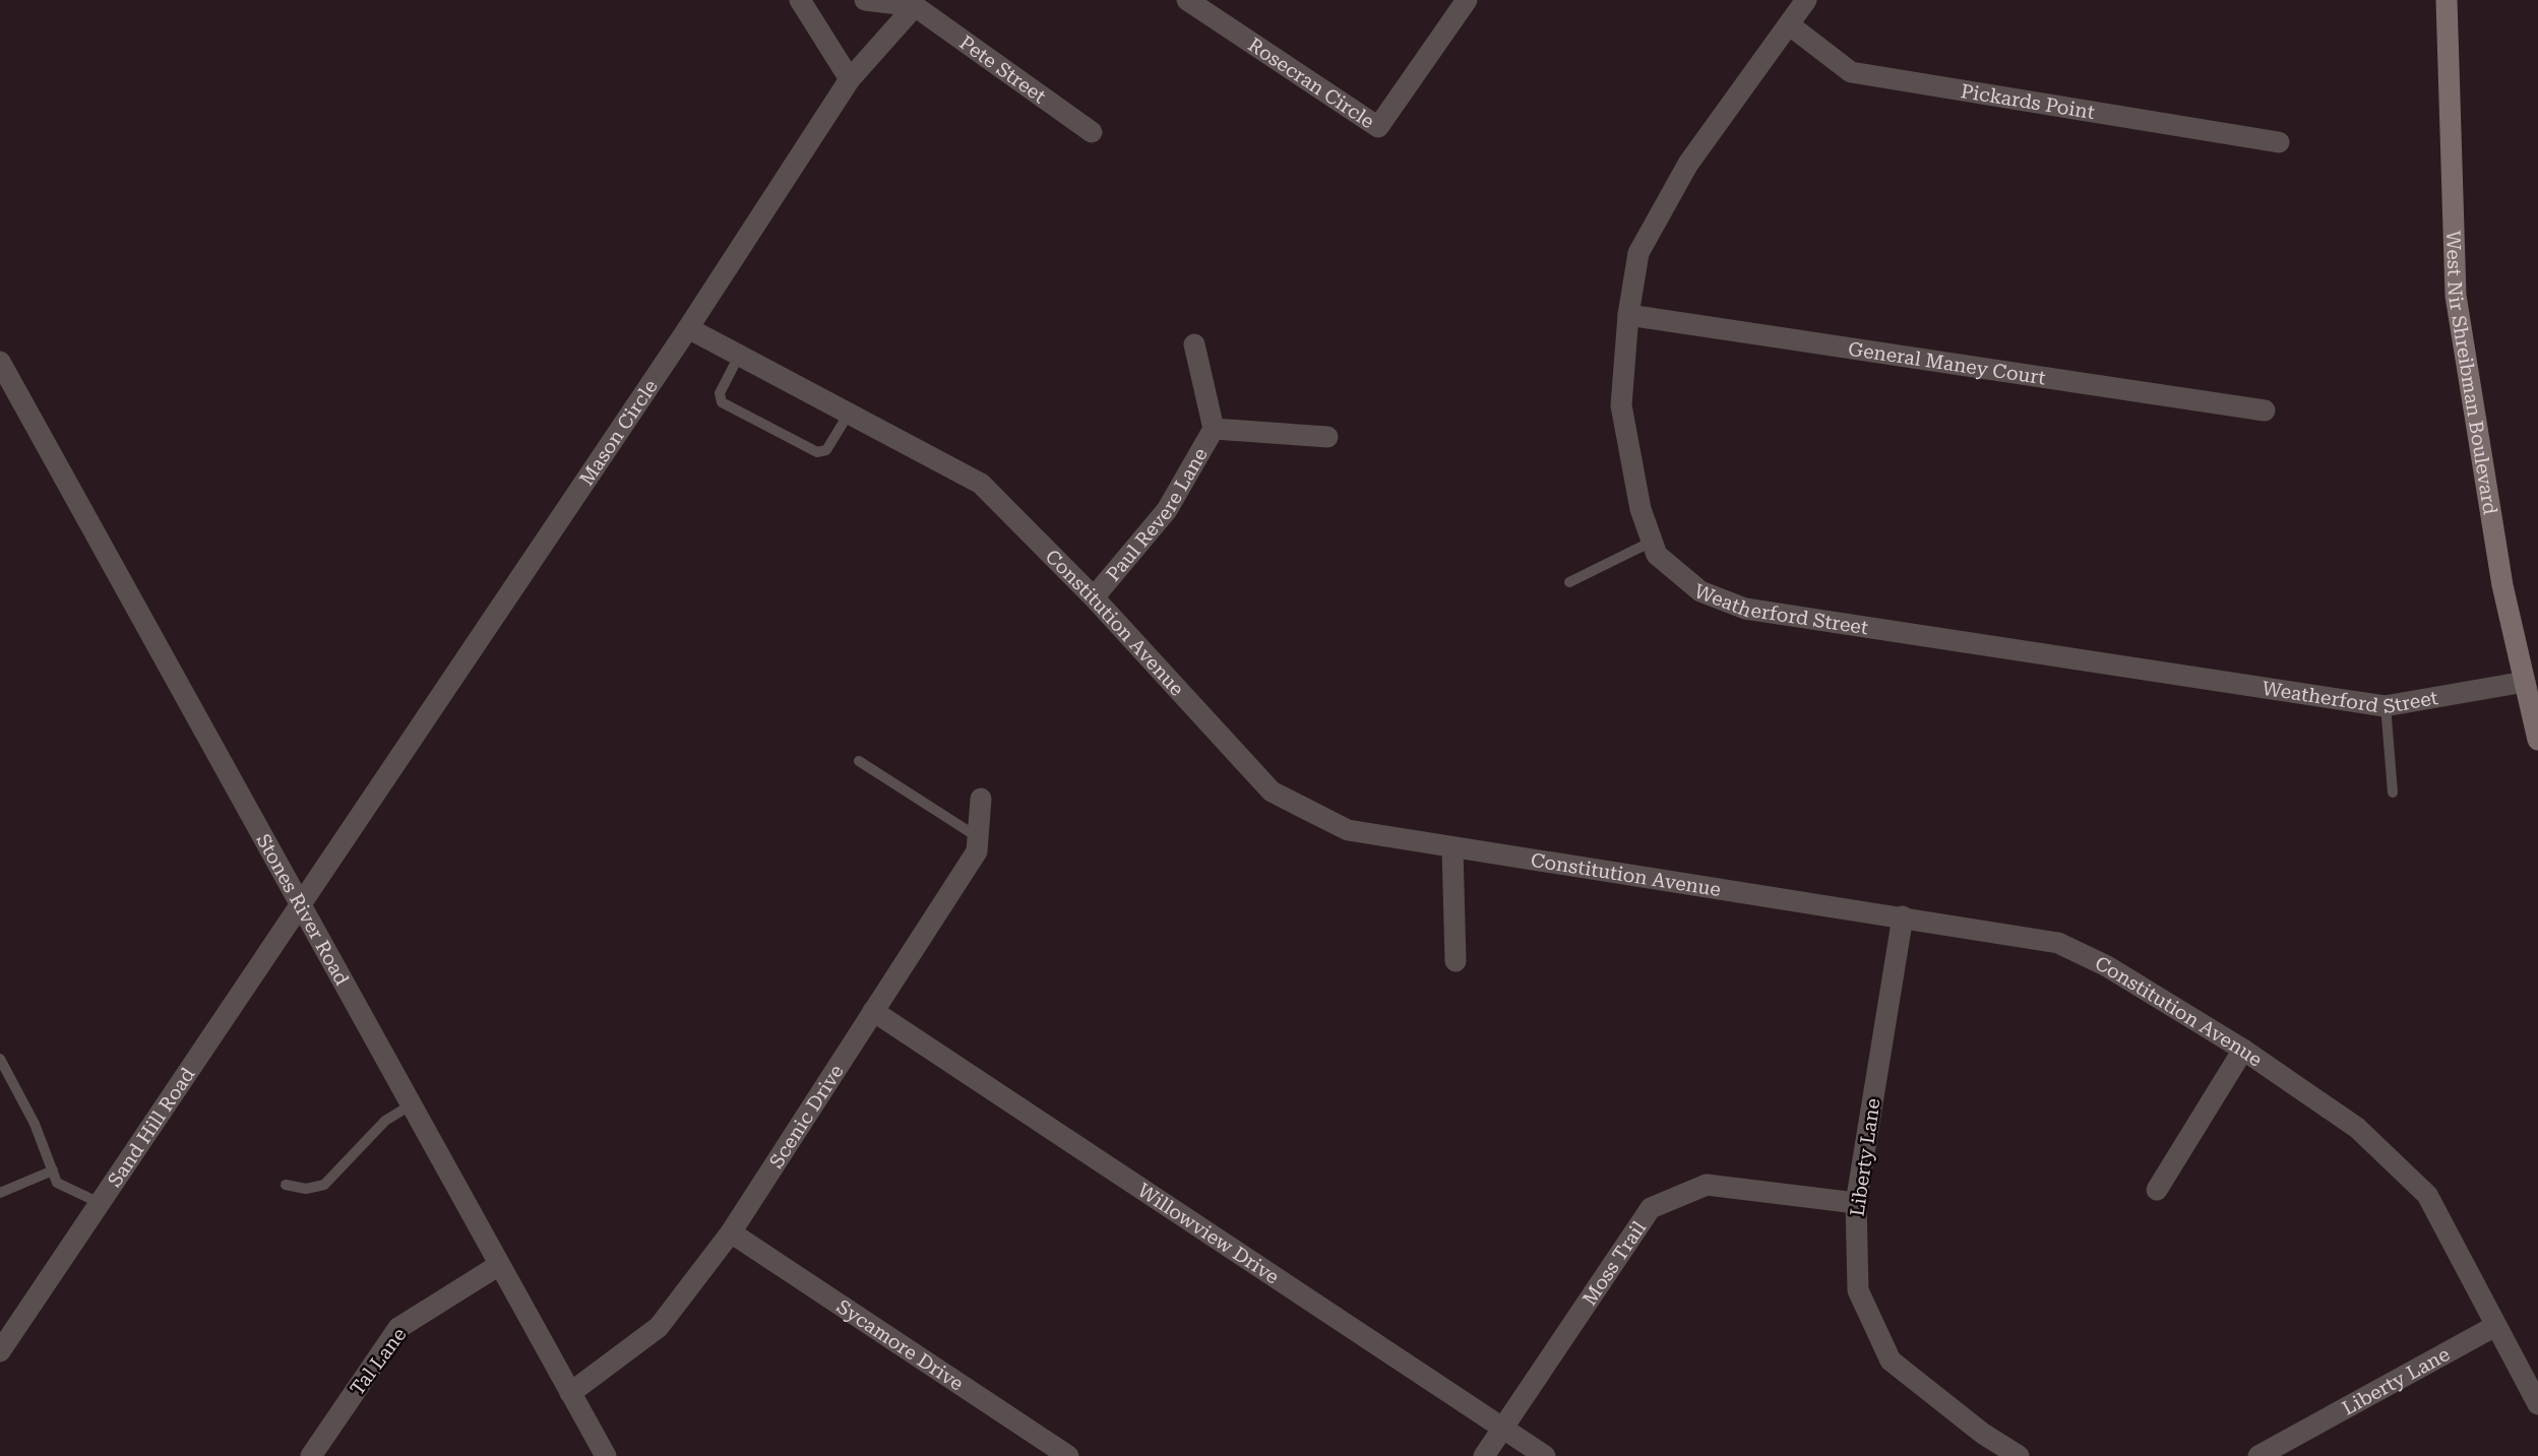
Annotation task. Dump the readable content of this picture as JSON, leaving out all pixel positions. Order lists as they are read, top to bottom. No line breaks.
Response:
{"streets":{"main road":["West Nir Shreibman Boulevard"],"street":["Pete Street","Rosecran Circle","Pickards Point","General Maney Court","Mason Circle","Paul Revere Lane","Weatherford Street","Constitution Avenue","Stones River Road","Scenic Drive","Sand Hill Road","Liberty Lane","Willowview Drive","Moss Trail","Sycamore Drive","Tal Lane"]},"crossings":[["Pete Street","Mason Circle"],["Pickards Point","Weatherford Street"],["General Maney Court","Weatherford Street"],["West Nir Shreibman Boulevard","Weatherford Street"],["Mason Circle","Constitution Avenue"],["Mason Circle","Stones River Road"],["Mason Circle","Sand Hill Road"],["Paul Revere Lane","Constitution Avenue"],["Constitution Avenue","Liberty Lane"],["Stones River Road","Scenic Drive"],["Stones River Road","Sand Hill Road"],["Stones River Road","Tal Lane"],["Scenic Drive","Willowview Drive"],["Scenic Drive","Sycamore Drive"],["Liberty Lane","Moss Trail"],["Willowview Drive","Moss Trail"]]}
